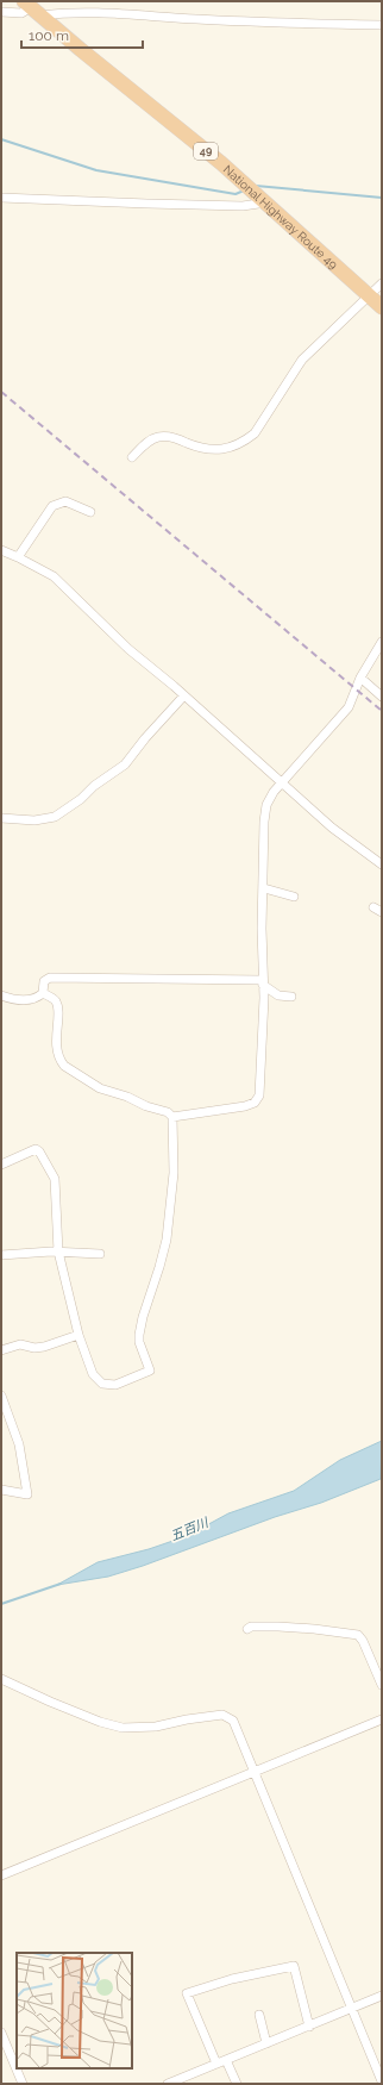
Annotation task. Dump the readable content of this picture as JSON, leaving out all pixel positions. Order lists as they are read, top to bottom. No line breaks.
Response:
{"streets":{"highway":["49","National Highway Route 49"]},"water":["五百川"],"scale_bar":"100 m"}
